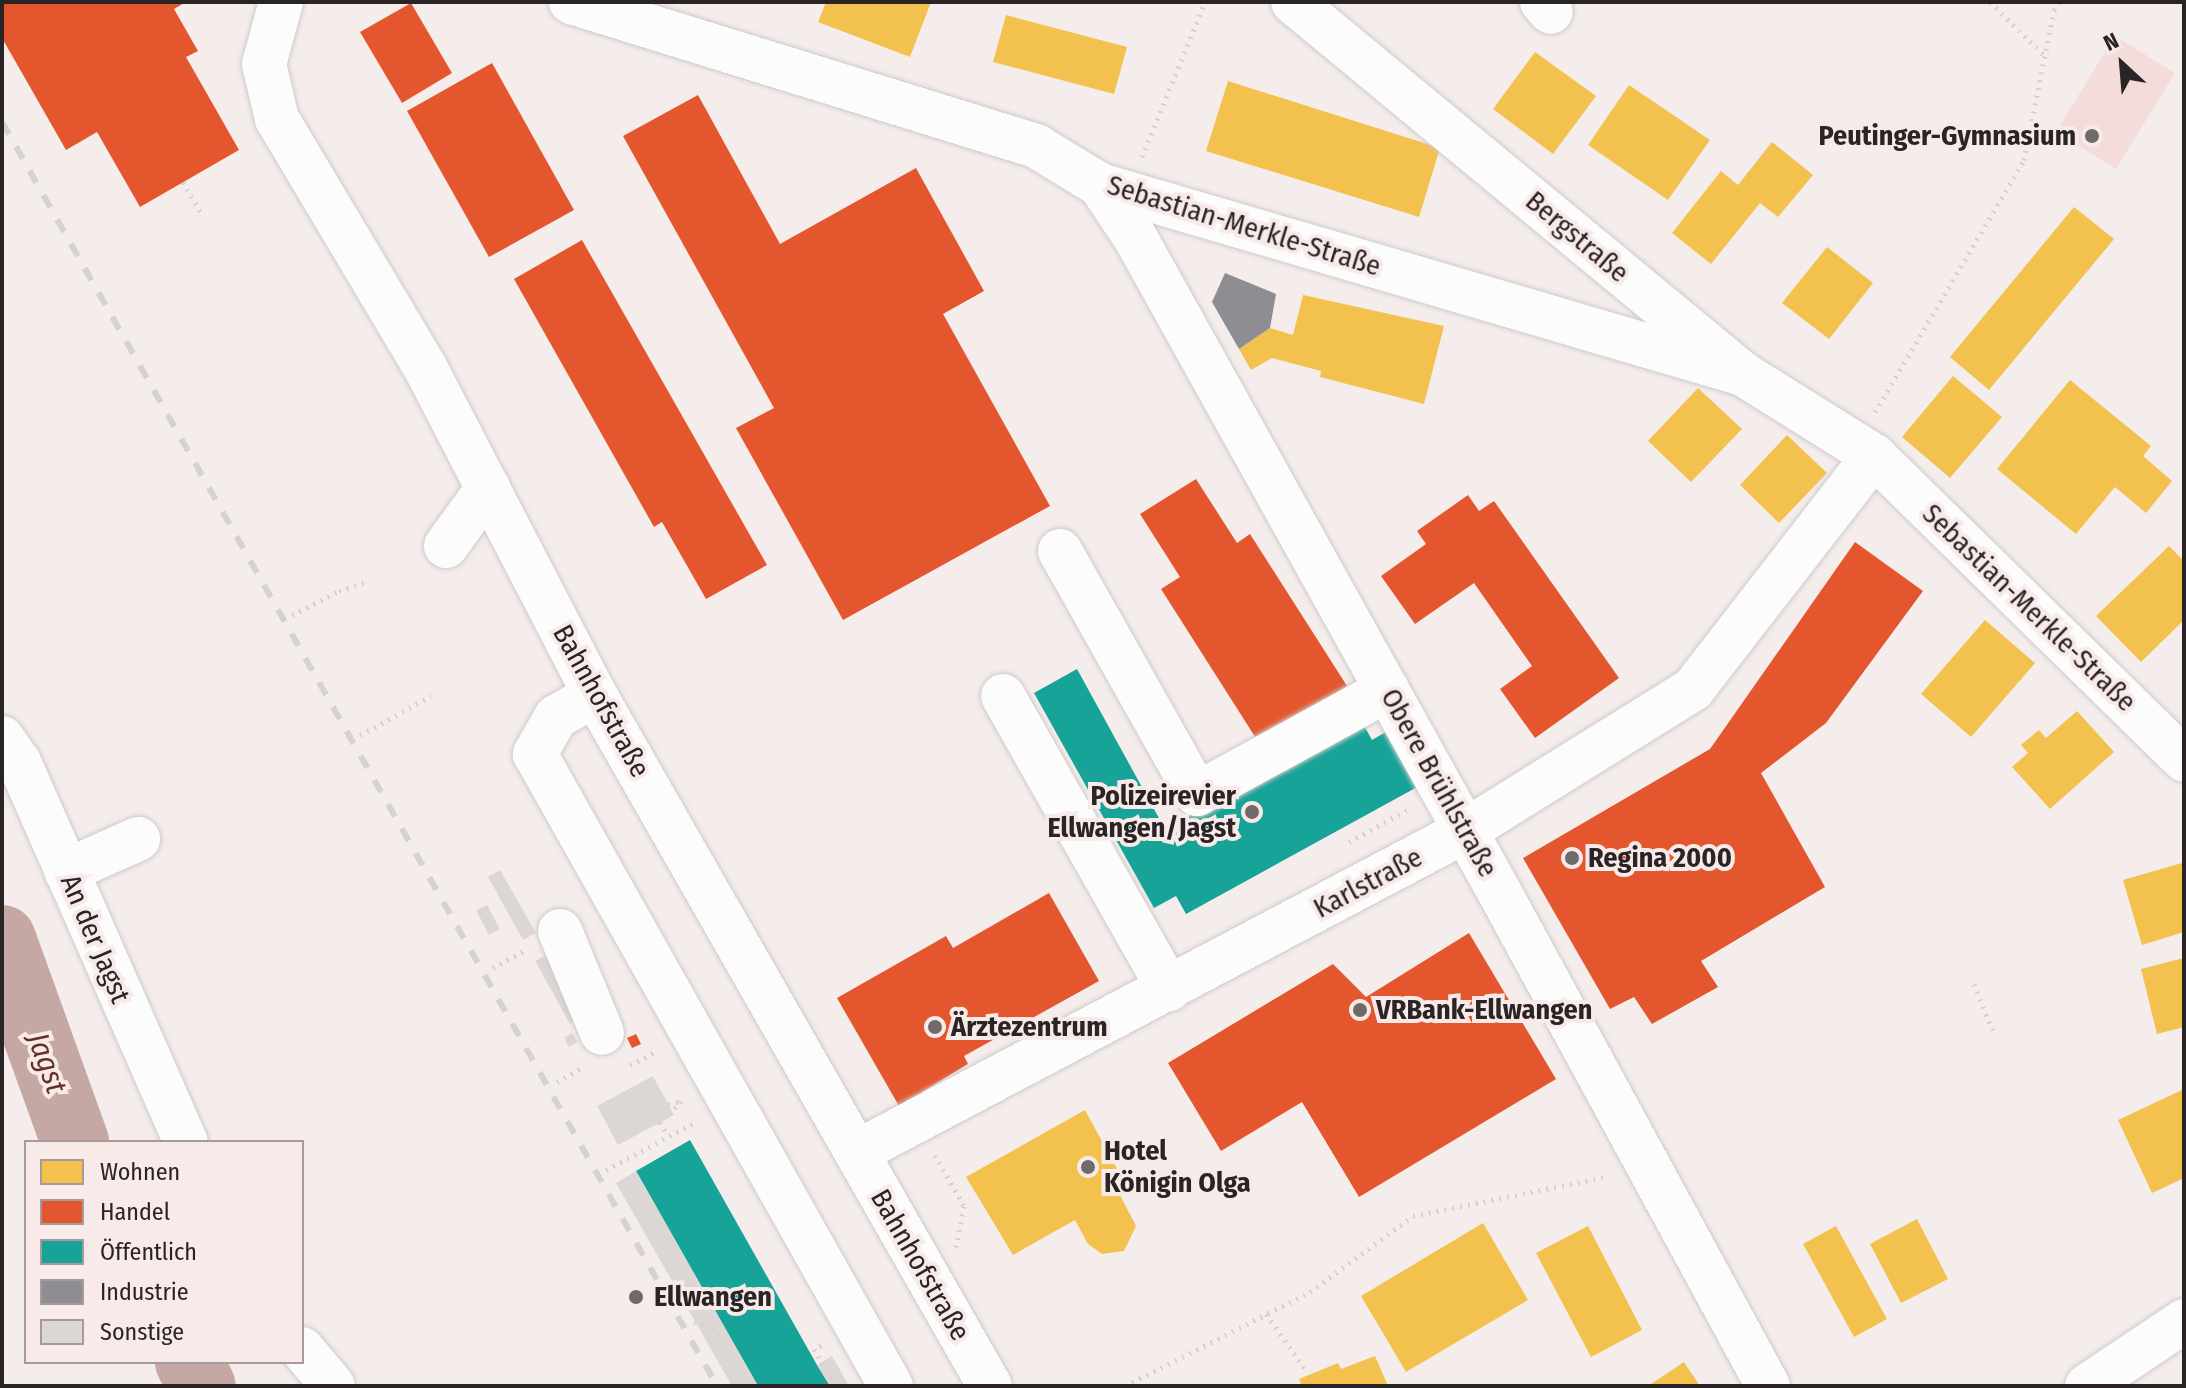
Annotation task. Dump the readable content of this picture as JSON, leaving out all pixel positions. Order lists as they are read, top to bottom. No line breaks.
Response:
{"streets":{"street":["Sebastian-Merkle-Straße","Bergstraße","Bahnhofstraße","Obere Brühlstraße","Karlstraße","An der Jagst"]},"crossings":[["Sebastian-Merkle-Straße","Bergstraße"],["Sebastian-Merkle-Straße","Obere Brühlstraße"],["Sebastian-Merkle-Straße","Karlstraße"],["Bergstraße","Karlstraße"],["Bahnhofstraße","Karlstraße"],["Obere Brühlstraße","Karlstraße"]],"water":["Jagst"],"places":["Peutinger-Gymnasium","Polizeirevier Ellwangen/Jagst","Regina 2000","VRBank-Ellwangen","Ärztezentrum","Hotel Königin Olga","Ellwangen"],"legend":["Wohnen","Handel","Öffentlich","Industrie","Sonstige"],"north":"top left"}
